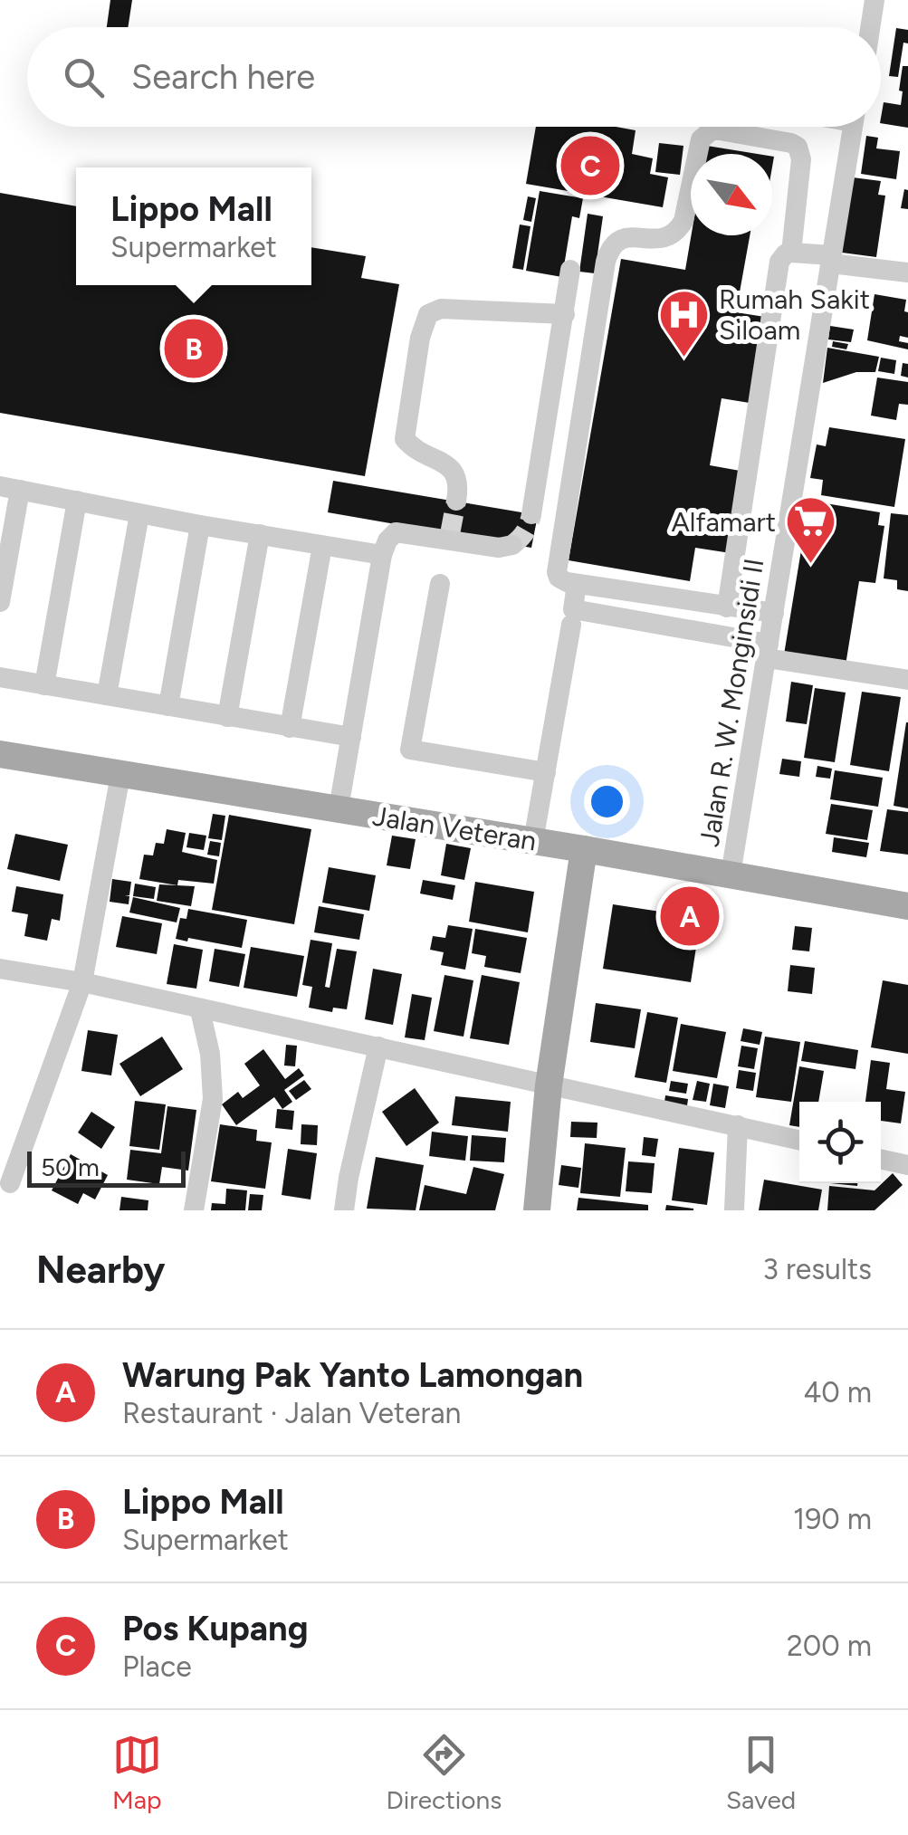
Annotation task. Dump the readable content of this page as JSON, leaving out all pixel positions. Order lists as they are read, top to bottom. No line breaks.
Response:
{"streets":{"main road":["Jalan Veteran"],"street":["Jalan R. W. Monginsidi II"]},"crossings":[["Jalan R. W. Monginsidi II","Jalan Veteran"]],"places":{"hospital":["Rumah Sakit Siloam"],"supermarket":["Alfamart"]},"scale_bar":"50 m","north":"bottom right","page":{"search":"Search here","pins":["C","B","A"],"popup":["Lippo Mall","Supermarket"],"scale":"50 m","heading":["Nearby","3 results"],"list":[{"mark":"A","name":"Warung Pak Yanto Lamongan","note":"Restaurant · Jalan Veteran","value":"40 m"},{"mark":"B","name":"Lippo Mall","note":"Supermarket","value":"190 m"},{"mark":"C","name":"Pos Kupang","note":"Place","value":"200 m"}],"nav":["Map","Directions","Saved"]}}
